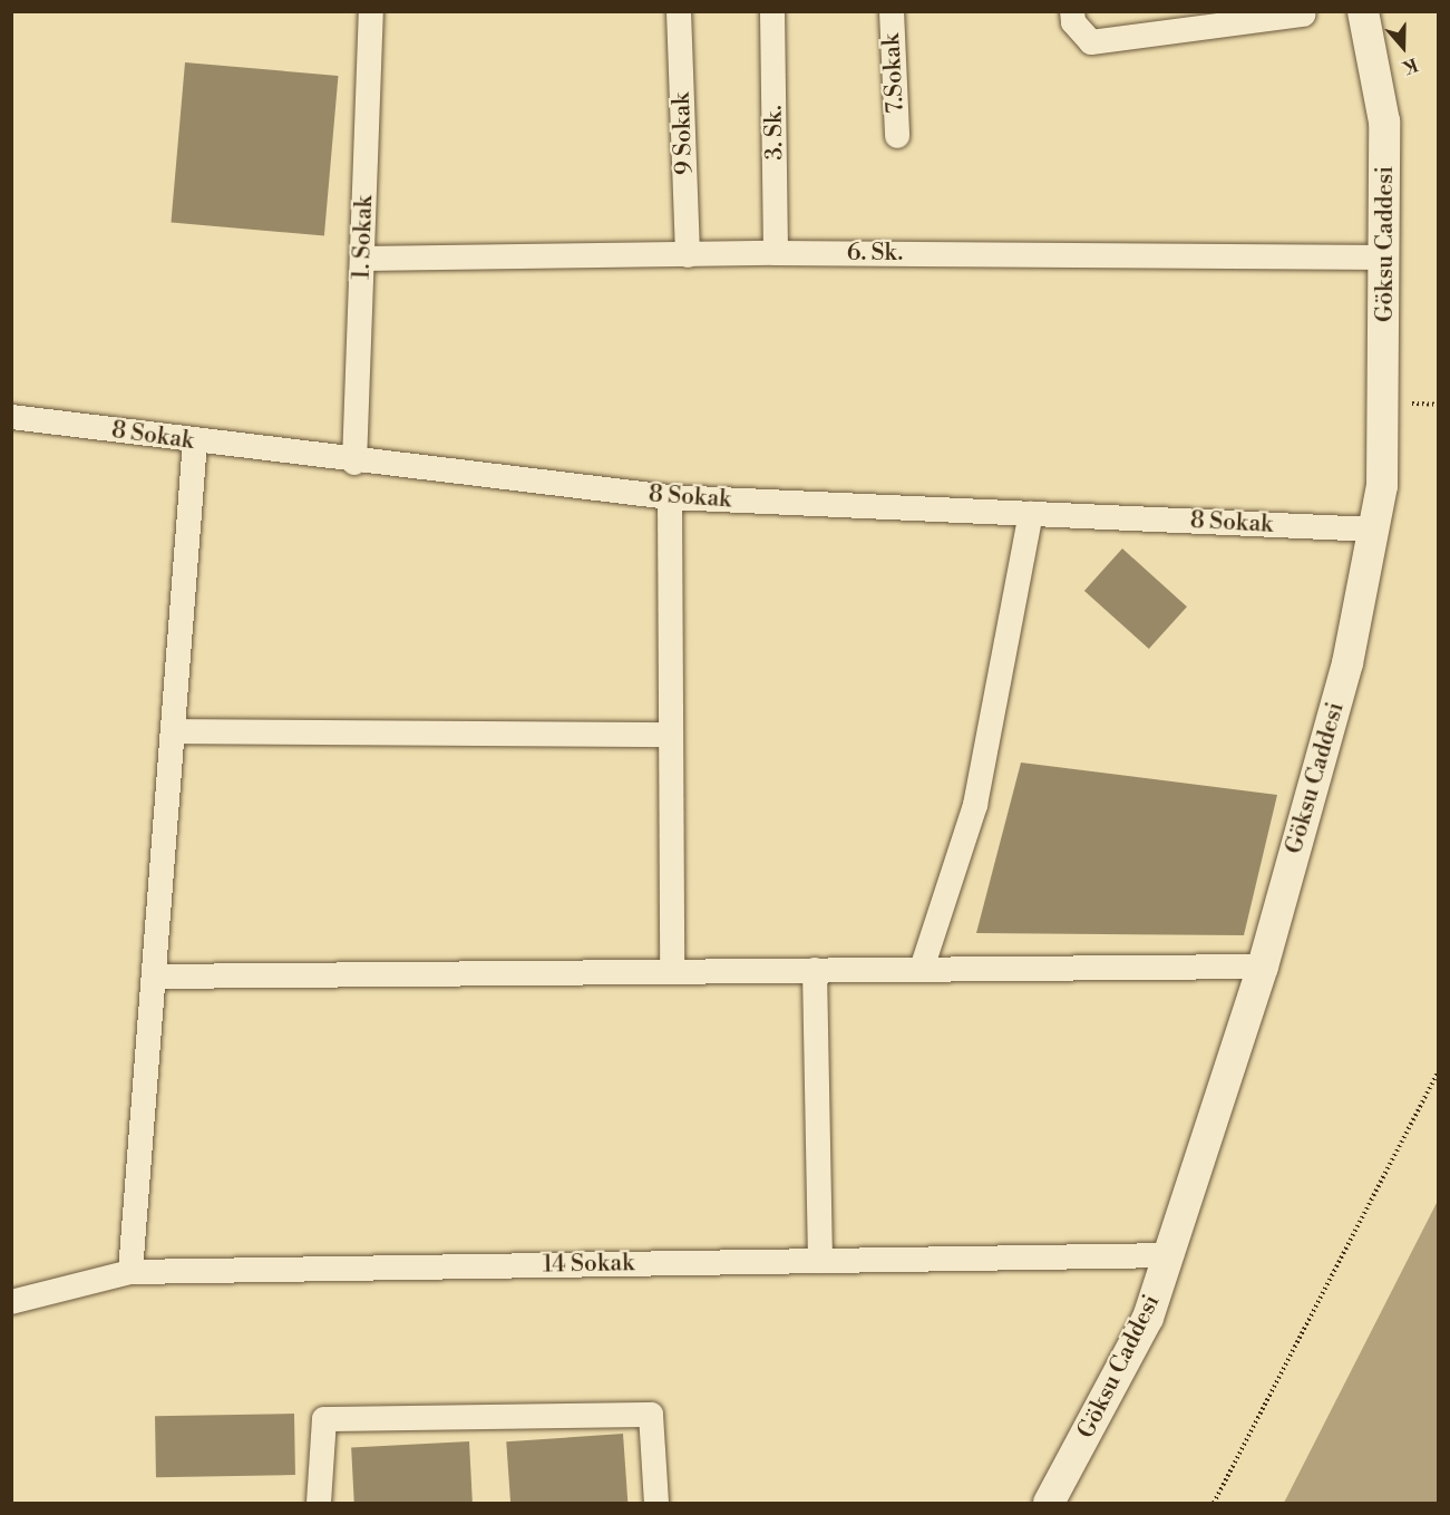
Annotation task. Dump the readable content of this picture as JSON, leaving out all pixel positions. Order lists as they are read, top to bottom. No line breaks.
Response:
{"streets":{"street":["7.Sokak","3. Sk.","9 Sokak","1. Sokak","Göksu Caddesi","6. Sk.","8 Sokak","14 Sokak"]},"crossings":[["3. Sk.","6. Sk."],["9 Sokak","6. Sk."],["1. Sokak","6. Sk."],["1. Sokak","8 Sokak"],["Göksu Caddesi","6. Sk."],["Göksu Caddesi","8 Sokak"],["Göksu Caddesi","14 Sokak"]],"north":"bottom"}
